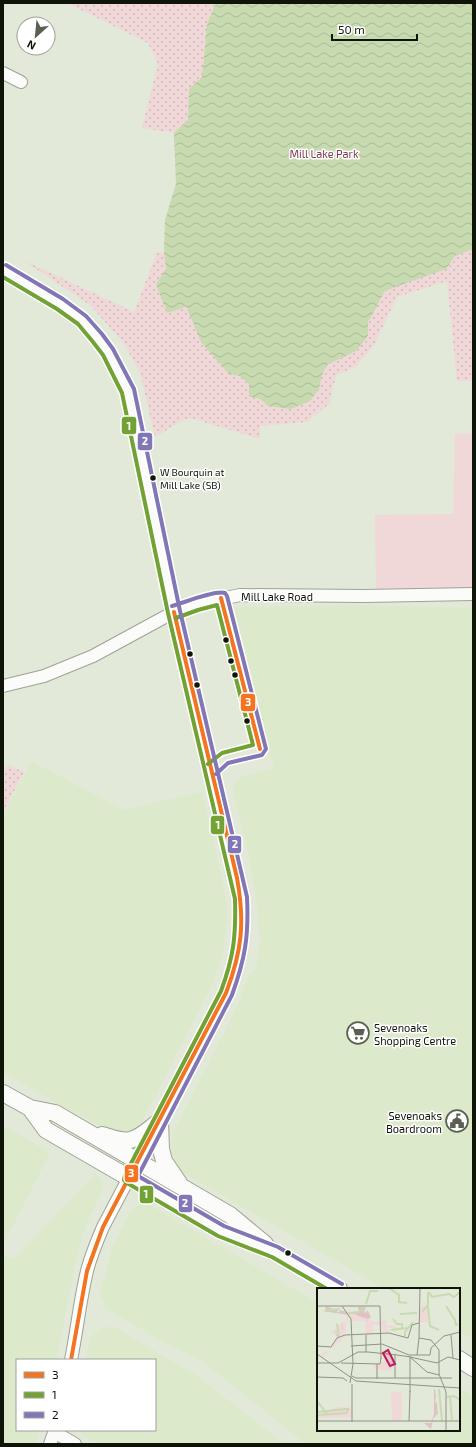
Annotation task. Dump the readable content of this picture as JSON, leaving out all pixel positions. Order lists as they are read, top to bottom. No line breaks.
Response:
{"streets":{"street":["Mill Lake Road"]},"parks":["Mill Lake Park"],"places":{"other":["W Bourquin at Mill Lake (SB)"],"supermarket":["Sevenoaks Shopping Centre"],"public building":["Sevenoaks Boardroom"]},"lines":["transit line 2","transit line 1","transit line 3"],"legend":["3","1","2"],"scale_bar":"50 m","north":"bottom left"}
